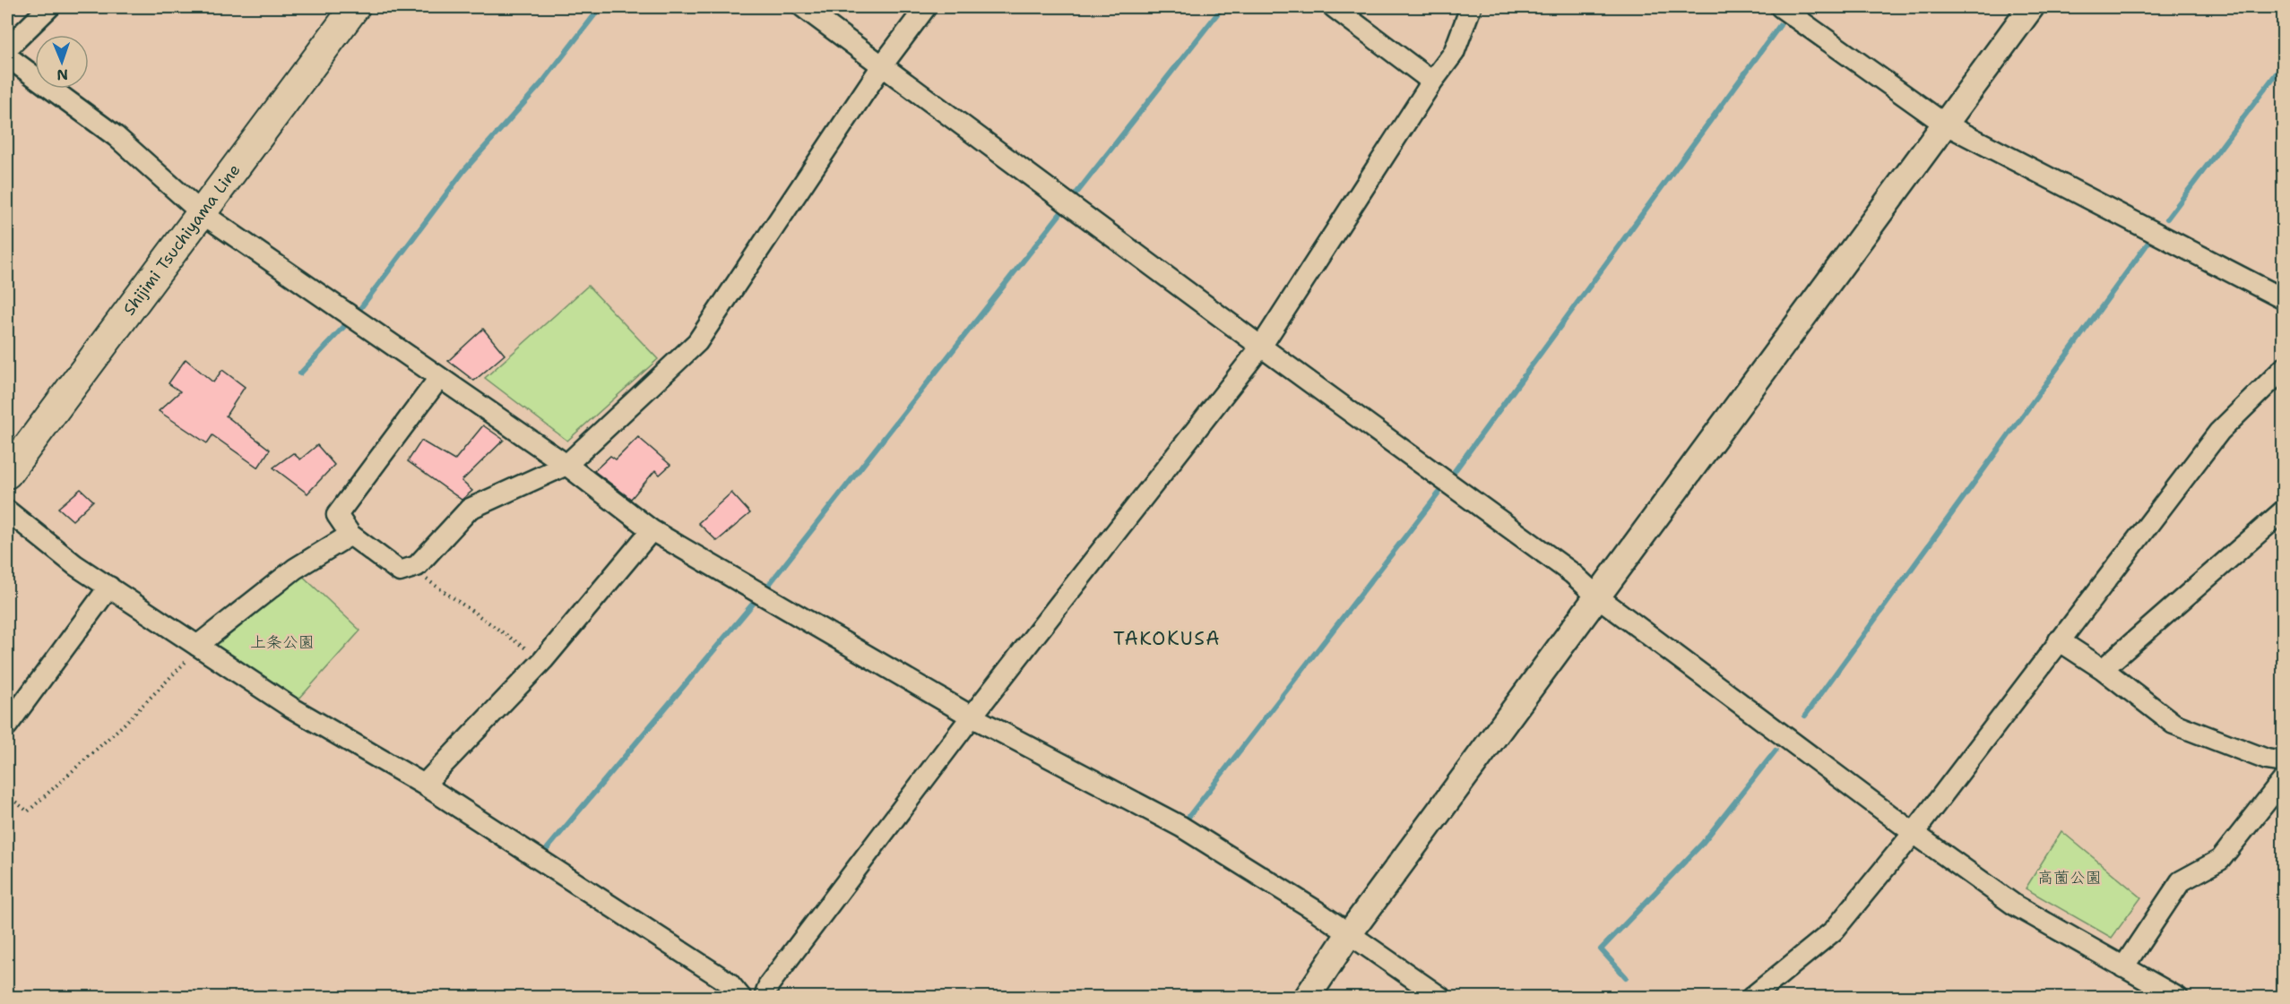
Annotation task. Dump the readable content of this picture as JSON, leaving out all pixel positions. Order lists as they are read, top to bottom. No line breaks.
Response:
{"streets":{"main road":["Shijimi Tsuchiyama Line"]},"districts":["TAKOKUSA"],"parks":["上条公園","高薗公園"],"north":"bottom"}
